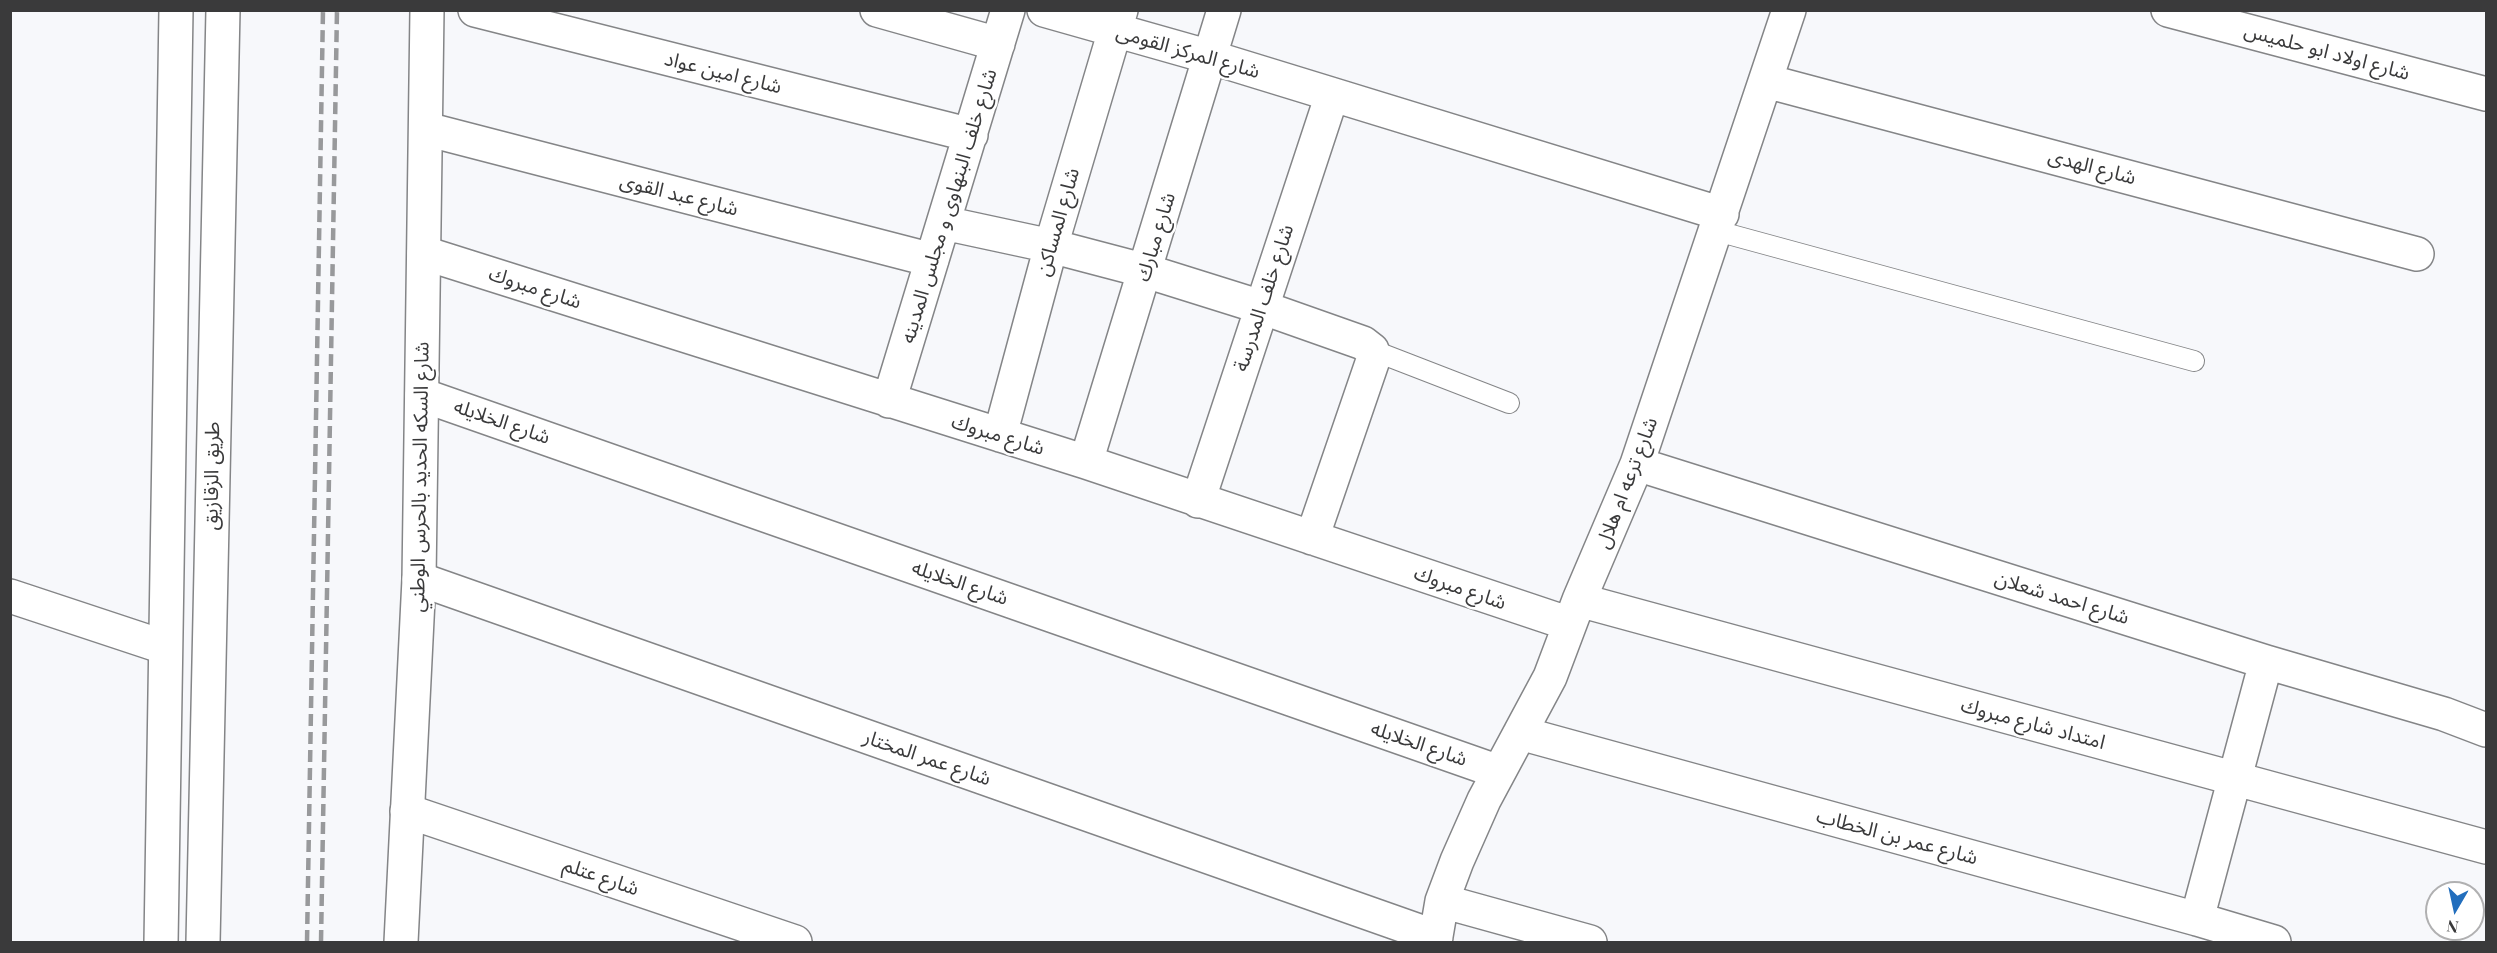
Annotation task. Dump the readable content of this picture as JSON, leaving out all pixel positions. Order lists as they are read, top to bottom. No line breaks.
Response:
{"streets":{"street":["شارع المركز القومى","شارع اولاد ابو حلميس","شارع امين عواد","شارع الهدى","شارع عبد القوى","شارع خلف البنهاوى و مجلس المدينه","شارع المساكن","شارع مبارك","شارع مبروك","شارع خلف المدرسة","شارع الخلايله","طريق الزقازيق","شارع السكه الحديد بالحرس الوطني","شارع ترعه ام هلال","شارع احمد شعلان","امتداد شارع مبروك","شارع عمر المختار","شارع عمر بن الخطاب","شارع عتلم"]},"crossings":[["شارع المركز القومى","شارع المساكن"],["شارع المركز القومى","شارع مبارك"],["شارع المركز القومى","شارع خلف المدرسة"],["شارع المركز القومى","شارع ترعه ام هلال"],["شارع امين عواد","شارع خلف البنهاوى و مجلس المدينه"],["شارع الهدى","شارع ترعه ام هلال"],["شارع عبد القوى","شارع خلف البنهاوى و مجلس المدينه"],["شارع عبد القوى","شارع السكه الحديد بالحرس الوطني"],["شارع خلف البنهاوى و مجلس المدينه","شارع مبروك"],["شارع المساكن","شارع مبروك"],["شارع مبارك","شارع مبروك"],["شارع مبروك","شارع خلف المدرسة"],["شارع مبروك","شارع السكه الحديد بالحرس الوطني"],["شارع مبروك","شارع ترعه ام هلال"],["شارع مبروك","امتداد شارع مبروك"],["شارع الخلايله","شارع السكه الحديد بالحرس الوطني"],["شارع الخلايله","شارع ترعه ام هلال"],["شارع السكه الحديد بالحرس الوطني","شارع عمر المختار"],["شارع السكه الحديد بالحرس الوطني","شارع عتلم"],["شارع ترعه ام هلال","شارع احمد شعلان"],["شارع ترعه ام هلال","امتداد شارع مبروك"],["شارع ترعه ام هلال","شارع عمر المختار"],["شارع ترعه ام هلال","شارع عمر بن الخطاب"]],"north":"bottom"}
